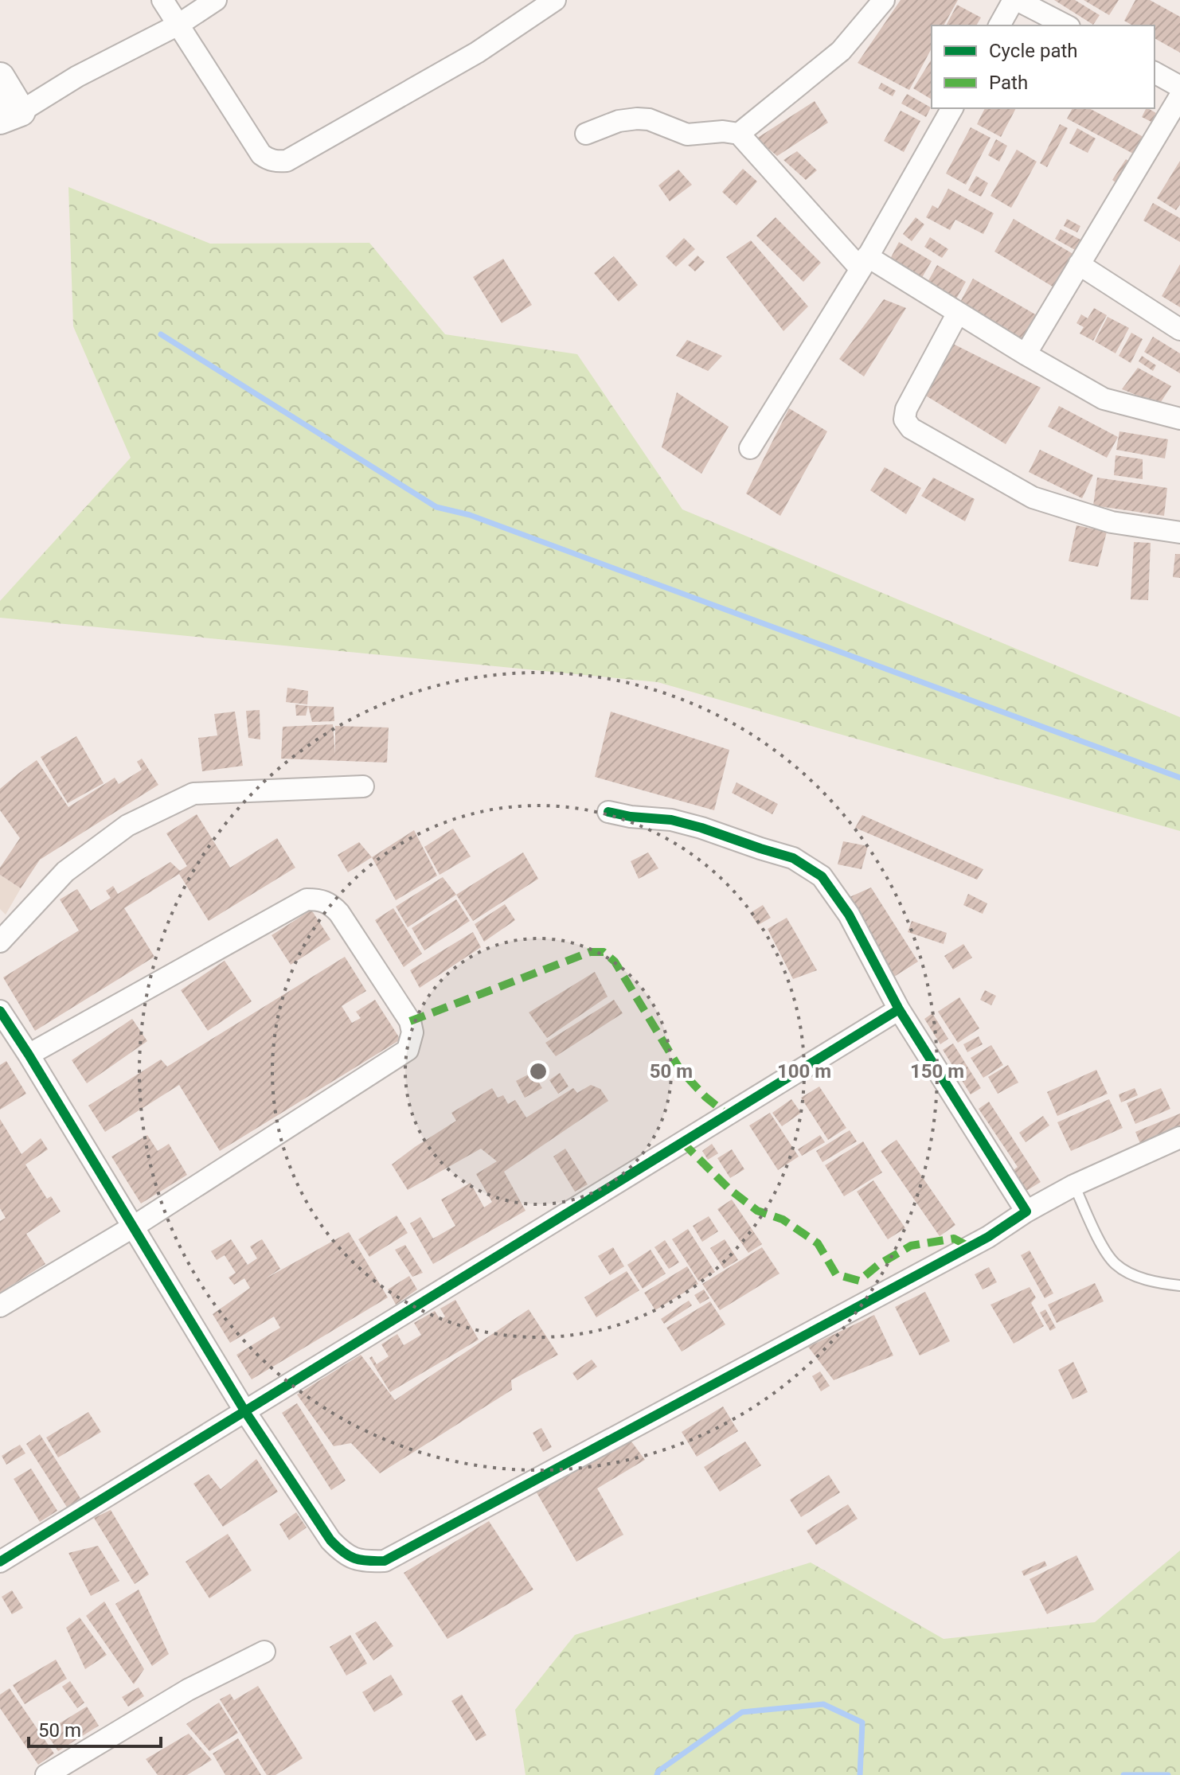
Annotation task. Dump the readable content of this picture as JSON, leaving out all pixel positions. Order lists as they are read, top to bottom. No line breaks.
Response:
{"legend":["Cycle path","Path"],"scale_bar":"50 m","rings":["50 m","100 m","150 m"]}
